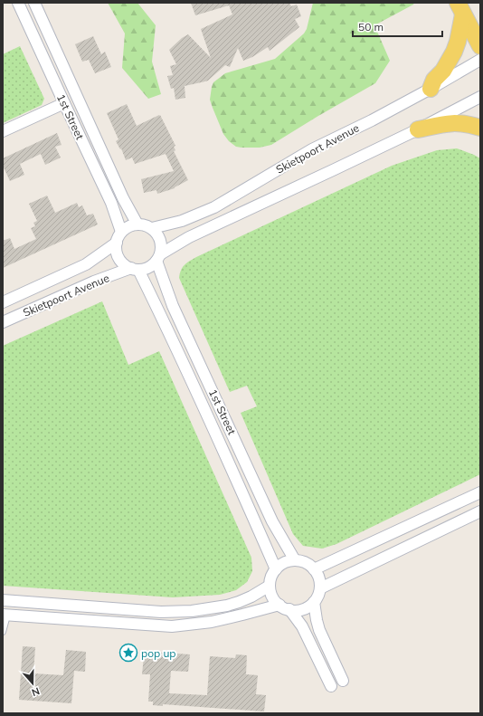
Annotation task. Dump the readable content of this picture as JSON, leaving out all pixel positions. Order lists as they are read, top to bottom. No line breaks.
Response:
{"streets":{"street":["1st Street","Skietpoort Avenue"]},"crossings":[["1st Street","Skietpoort Avenue"]],"places":{"place":["pop up"]},"scale_bar":"50 m","north":"bottom"}
